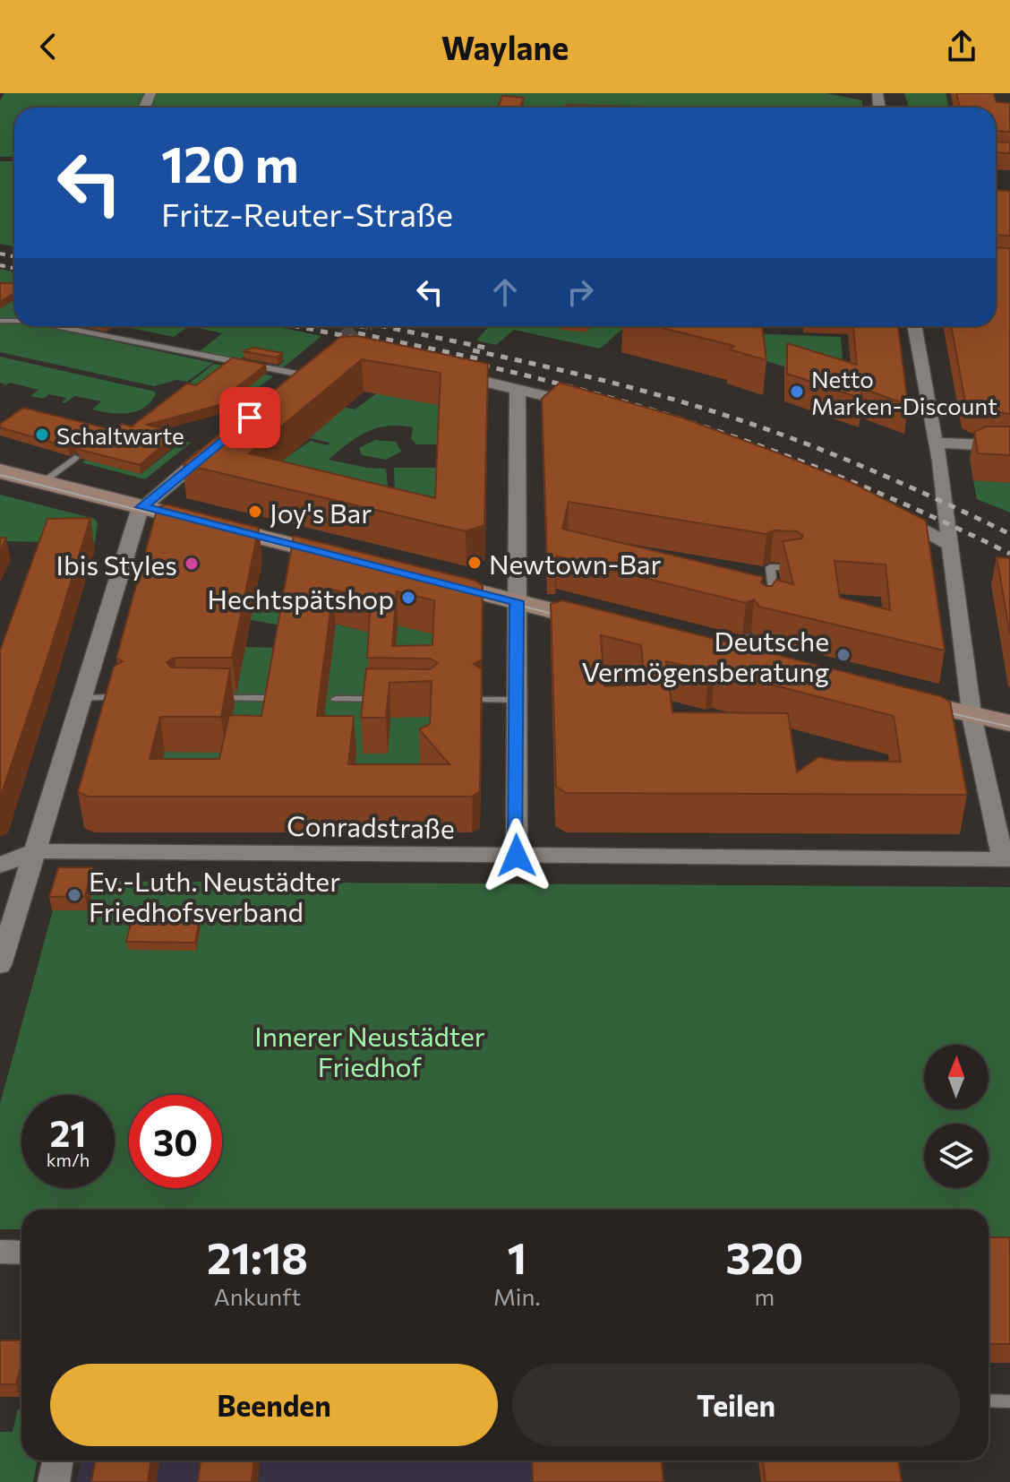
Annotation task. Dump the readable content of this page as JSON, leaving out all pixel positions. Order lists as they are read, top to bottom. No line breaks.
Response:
{"streets":{"street":["Conradstraße"]},"parks":["Innerer Neustädter Friedhof"],"places":["Netto Marken-Discount","Schaltwarte","Joy's Bar","Newtown-Bar","Ibis Styles","Hechtspätshop","Deutsche Vermögensberatung","Ev.-Luth. Neustädter Friedhofsverband"],"north":"top","page":{"header":"Waylane","turn":["120 m","Fritz-Reuter-Straße"],"speed":"21 km/h","limit":"30","eta":["21:18","Ankunft","1","Min.","320","m"],"buttons":["Beenden","Teilen"]}}
